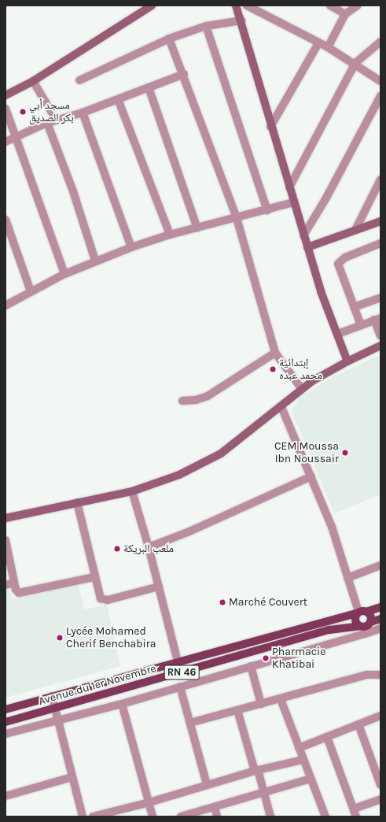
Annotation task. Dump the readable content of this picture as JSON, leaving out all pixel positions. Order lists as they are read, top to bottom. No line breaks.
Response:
{"streets":{"main road":["RN 46","Avenue du 1er Novembre"]},"places":["مسجد أبي بكر الصديق","إبتدائية محمد عبده","CEM Moussa Ibn Noussair","ملعب البريكة","Marché Couvert","Lycée Mohamed Cherif Benchabira","Pharmacie Khatibai"]}
